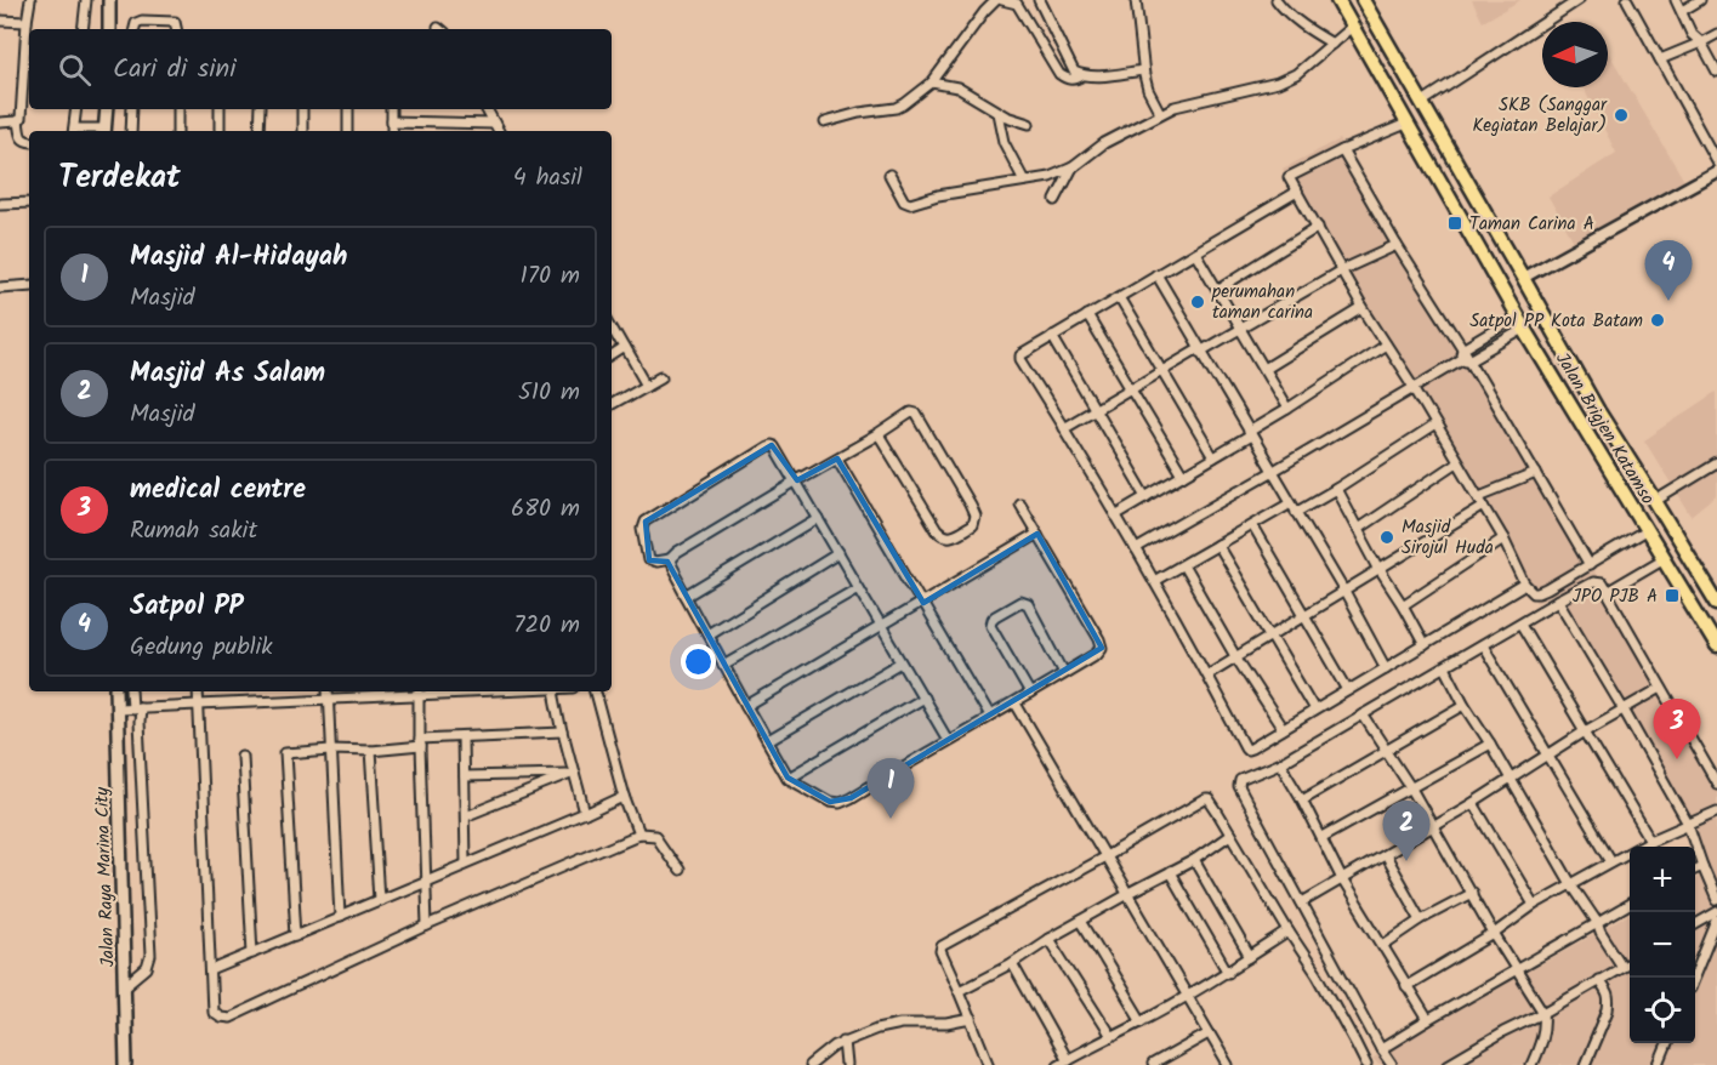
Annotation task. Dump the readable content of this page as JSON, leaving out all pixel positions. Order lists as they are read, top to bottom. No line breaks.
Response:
{"streets":{"highway":["Jalan Brigjen Katamso"],"main road":["Jalan Raya Marina City"]},"places":{"other":["SKB (Sanggar Kegiatan Belajar)","perumahan taman carina","Satpol PP Kota Batam","Masjid Sirojul Huda"],"transit":["Taman Carina A","JPO PJB A"]},"north":"left","page":{"search":"Cari di sini","heading":["Terdekat","4 hasil"],"list":[{"mark":"1","name":"Masjid Al-Hidayah","note":"Masjid","value":"170 m"},{"mark":"2","name":"Masjid As Salam","note":"Masjid","value":"510 m"},{"mark":"3","name":"medical centre","note":"Rumah sakit","value":"680 m"},{"mark":"4","name":"Satpol PP","note":"Gedung publik","value":"720 m"}],"pins":["4","3","1","2"],"map_buttons":["+","−"]}}
